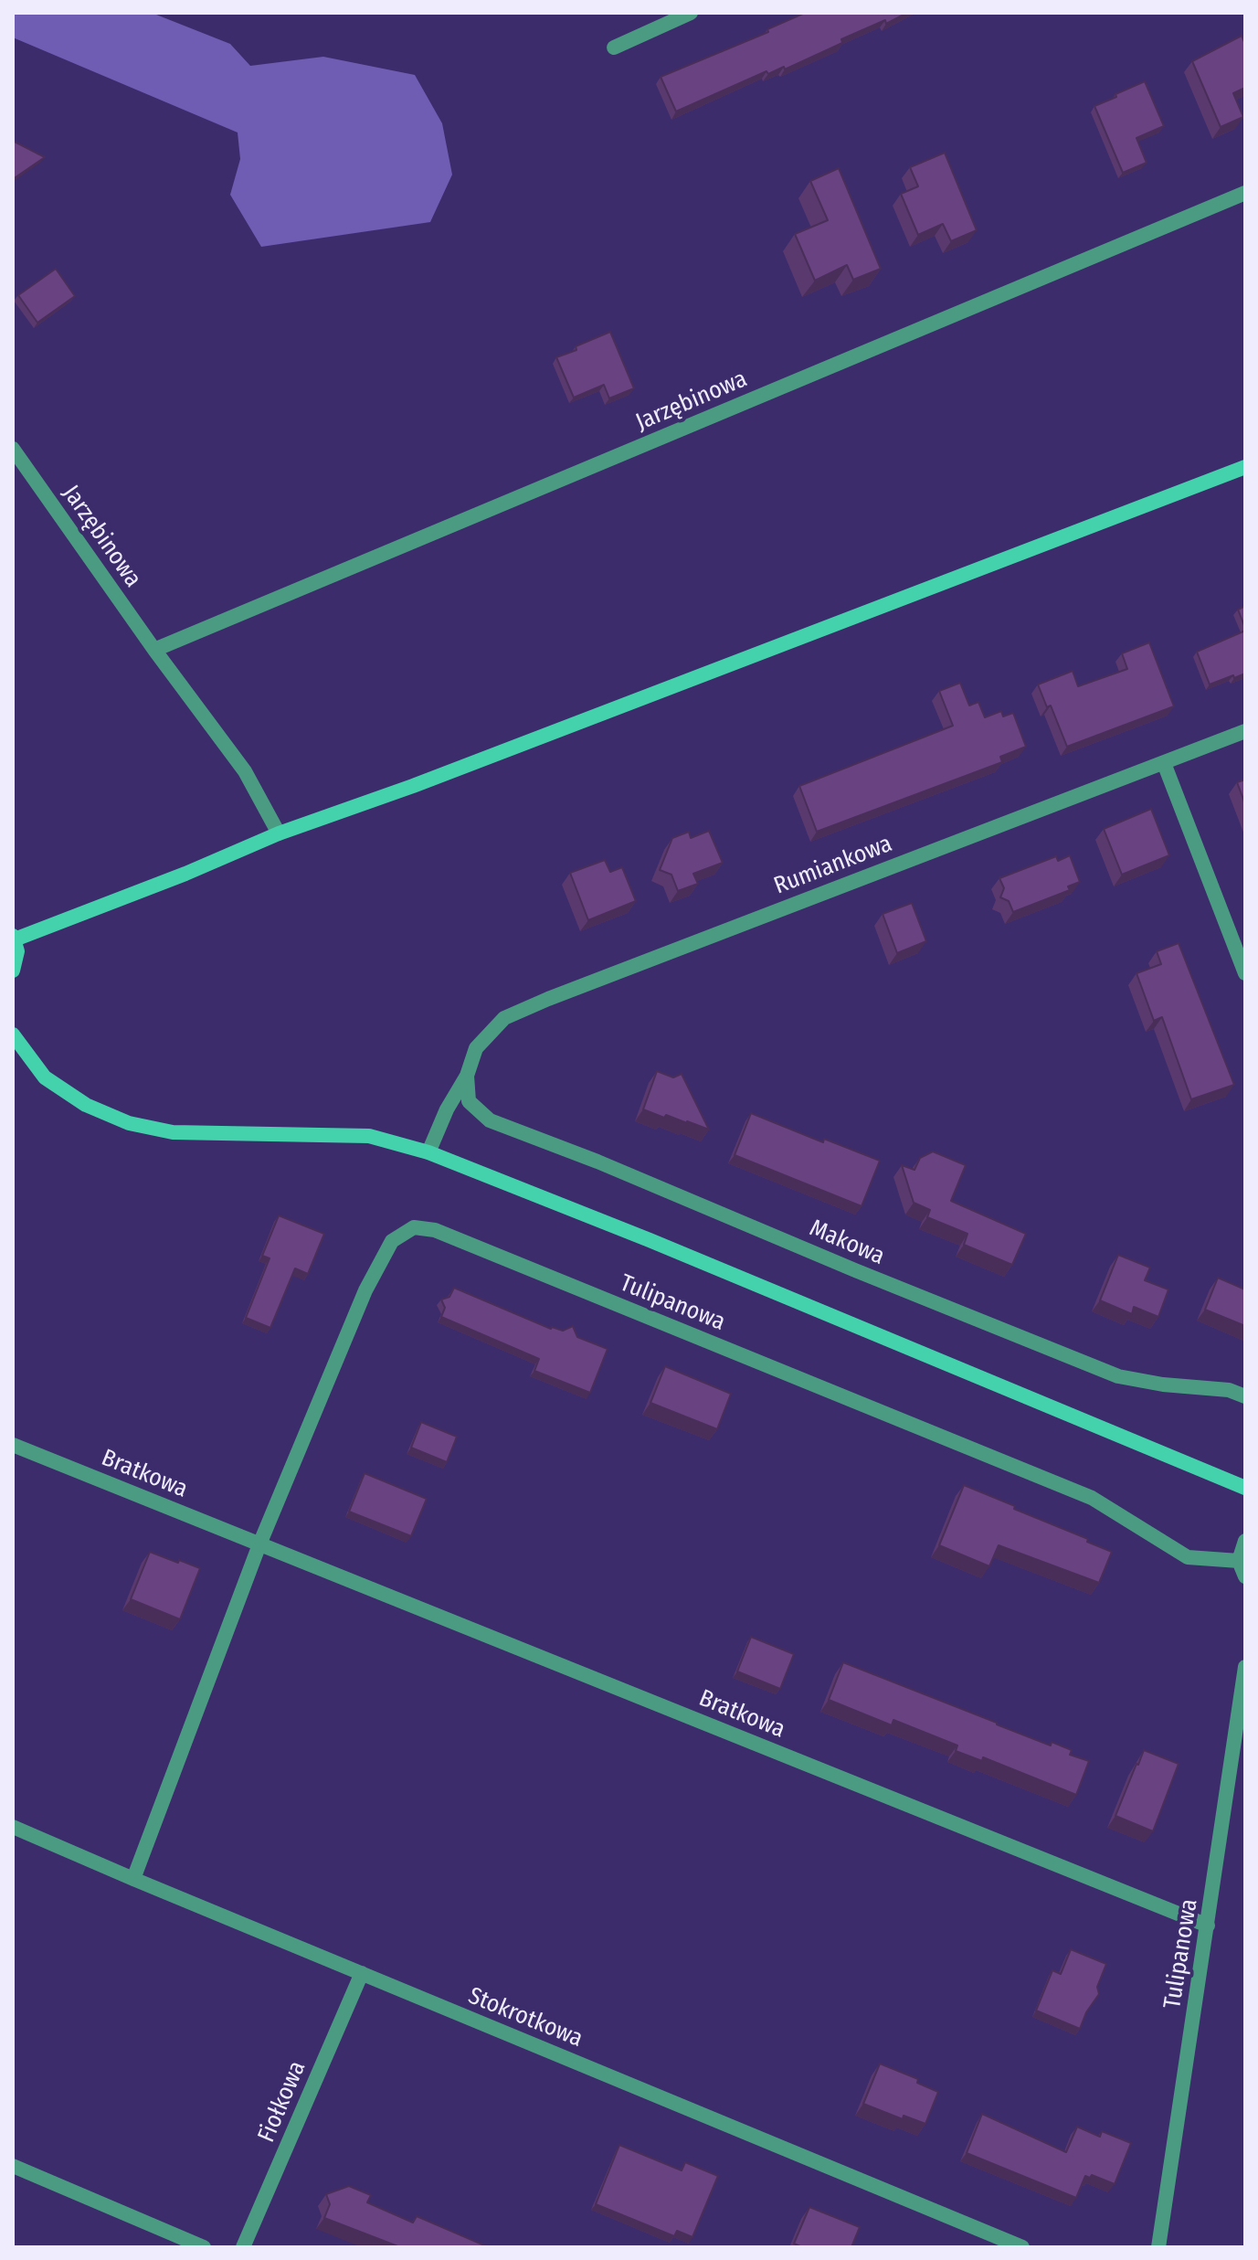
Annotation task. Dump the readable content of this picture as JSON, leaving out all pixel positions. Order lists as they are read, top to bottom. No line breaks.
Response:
{"streets":{"street":["Jarzębinowa","Rumiankowa","Makowa","Tulipanowa","Bratkowa","Stokrotkowa","Fiołkowa"]},"crossings":[["Rumiankowa","Makowa"],["Tulipanowa","Bratkowa"],["Stokrotkowa","Fiołkowa"]]}
